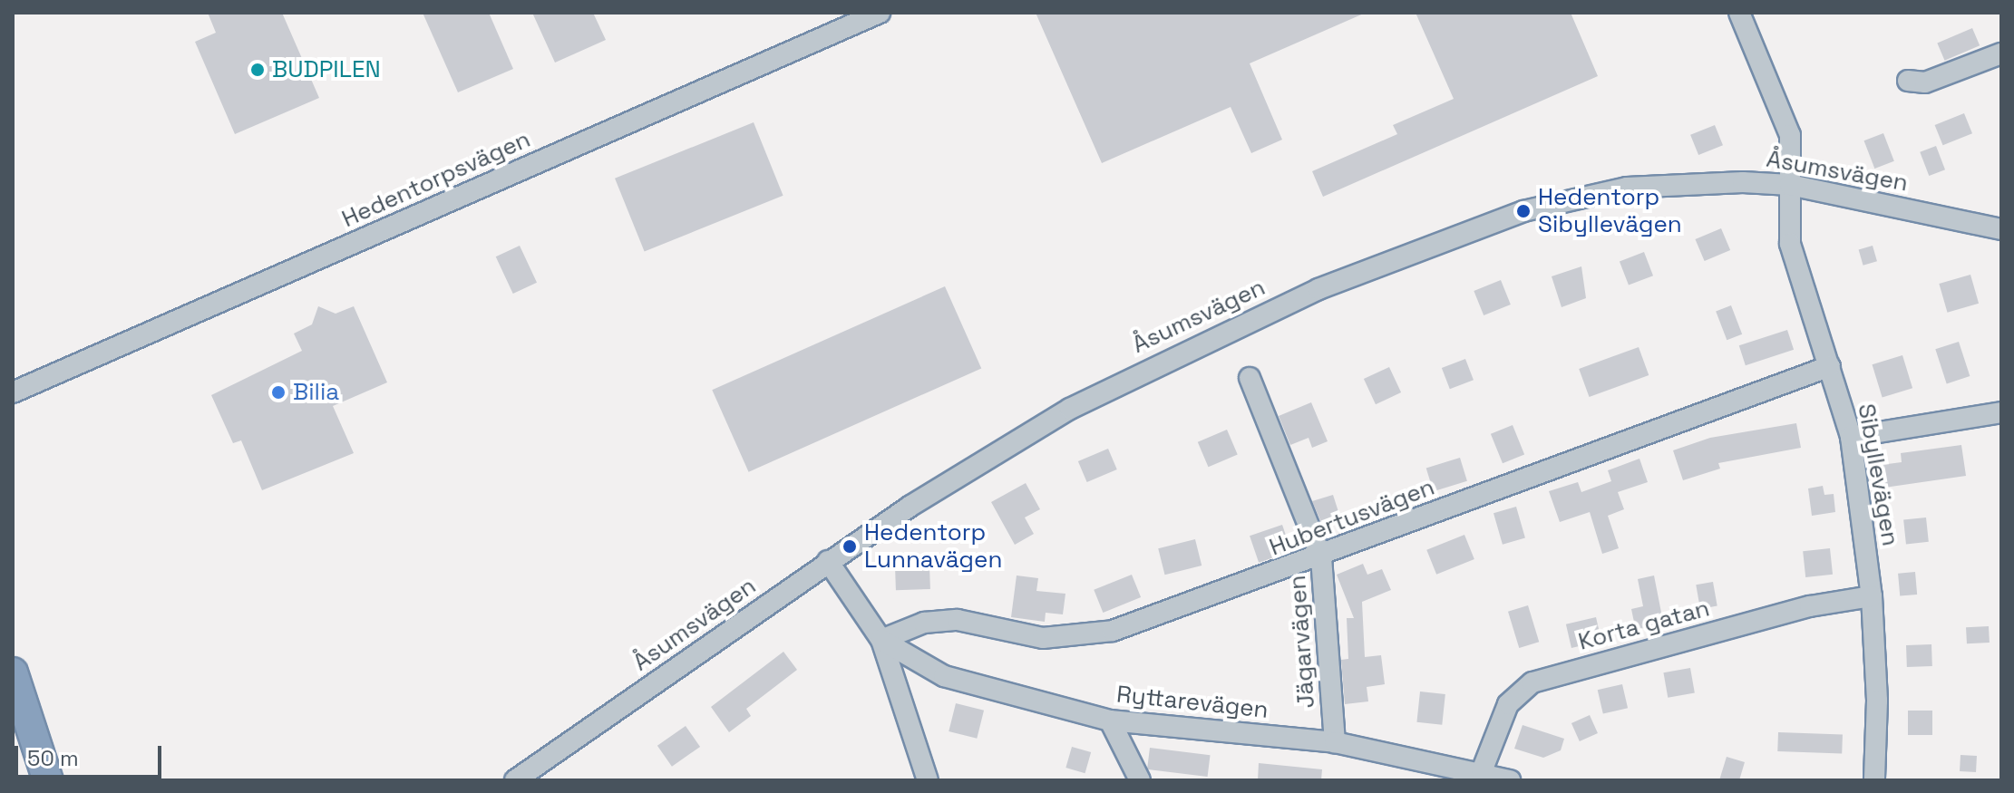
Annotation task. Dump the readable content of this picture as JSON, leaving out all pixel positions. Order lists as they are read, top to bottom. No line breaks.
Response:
{"streets":{"street":["Åsumsvägen","Hedentorpsvägen","Sibyllevägen","Hubertusvägen","Korta gatan","Jägarvägen","Ryttarevägen"]},"crossings":[["Åsumsvägen","Sibyllevägen"],["Sibyllevägen","Hubertusvägen"],["Sibyllevägen","Korta gatan"],["Hubertusvägen","Jägarvägen"],["Hubertusvägen","Ryttarevägen"],["Korta gatan","Ryttarevägen"],["Jägarvägen","Ryttarevägen"]],"places":["BUDPILEN","Hedentorp Sibyllevägen","Bilia","Hedentorp Lunnavägen"],"scale_bar":"50 m"}
